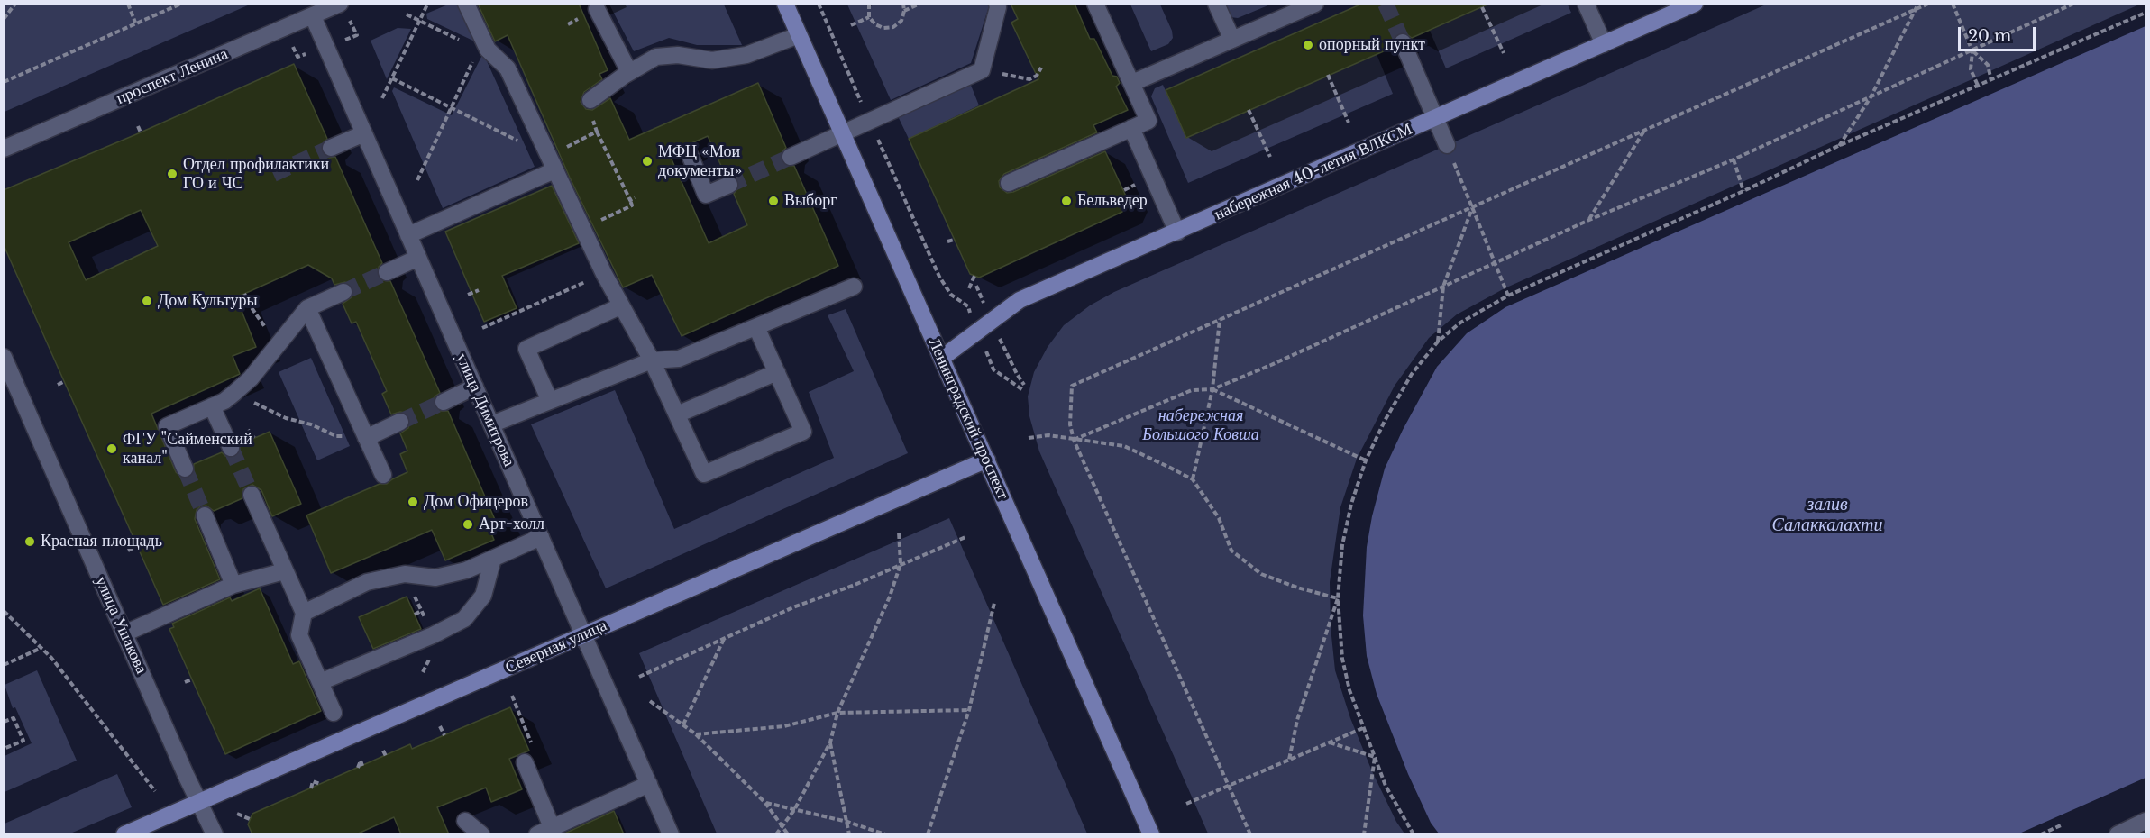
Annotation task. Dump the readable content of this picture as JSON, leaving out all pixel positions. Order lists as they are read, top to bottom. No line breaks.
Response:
{"streets":{"main road":["набережная 40-летия ВЛКСМ","Ленинградский проспект","Северная улица"],"street":["проспект Ленина","улица Димитрова","улица Ушакова"]},"crossings":[["проспект Ленина","улица Димитрова"],["набережная 40-летия ВЛКСМ","Ленинградский проспект"],["улица Димитрова","Северная улица"],["Ленинградский проспект","Северная улица"],["улица Ушакова","Северная улица"]],"water":["залив Салаккалахти"],"parks":["набережная Большого Ковша"],"places":["опорный пункт","МФЦ «Мои документы»","Отдел профилактики ГО и ЧС","Выборг","Бельведер","Дом Культуры","ФГУ \"Сайменский канал\"","Дом Офицеров","Арт-холл","Красная площадь"],"scale_bar":"20 m"}
